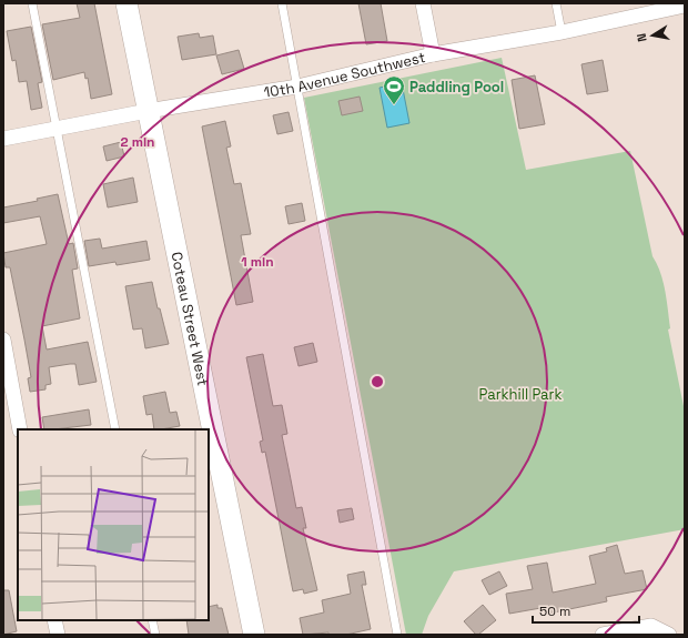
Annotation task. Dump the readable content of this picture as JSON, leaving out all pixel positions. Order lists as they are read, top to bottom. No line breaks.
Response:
{"streets":{"street":["10th Avenue Southwest","Coteau Street West"]},"crossings":[["10th Avenue Southwest","Coteau Street West"]],"parks":["Parkhill Park"],"places":{"sports":["Paddling Pool"]},"scale_bar":"50 m","north":"left","rings":["2 min","1 min"]}
